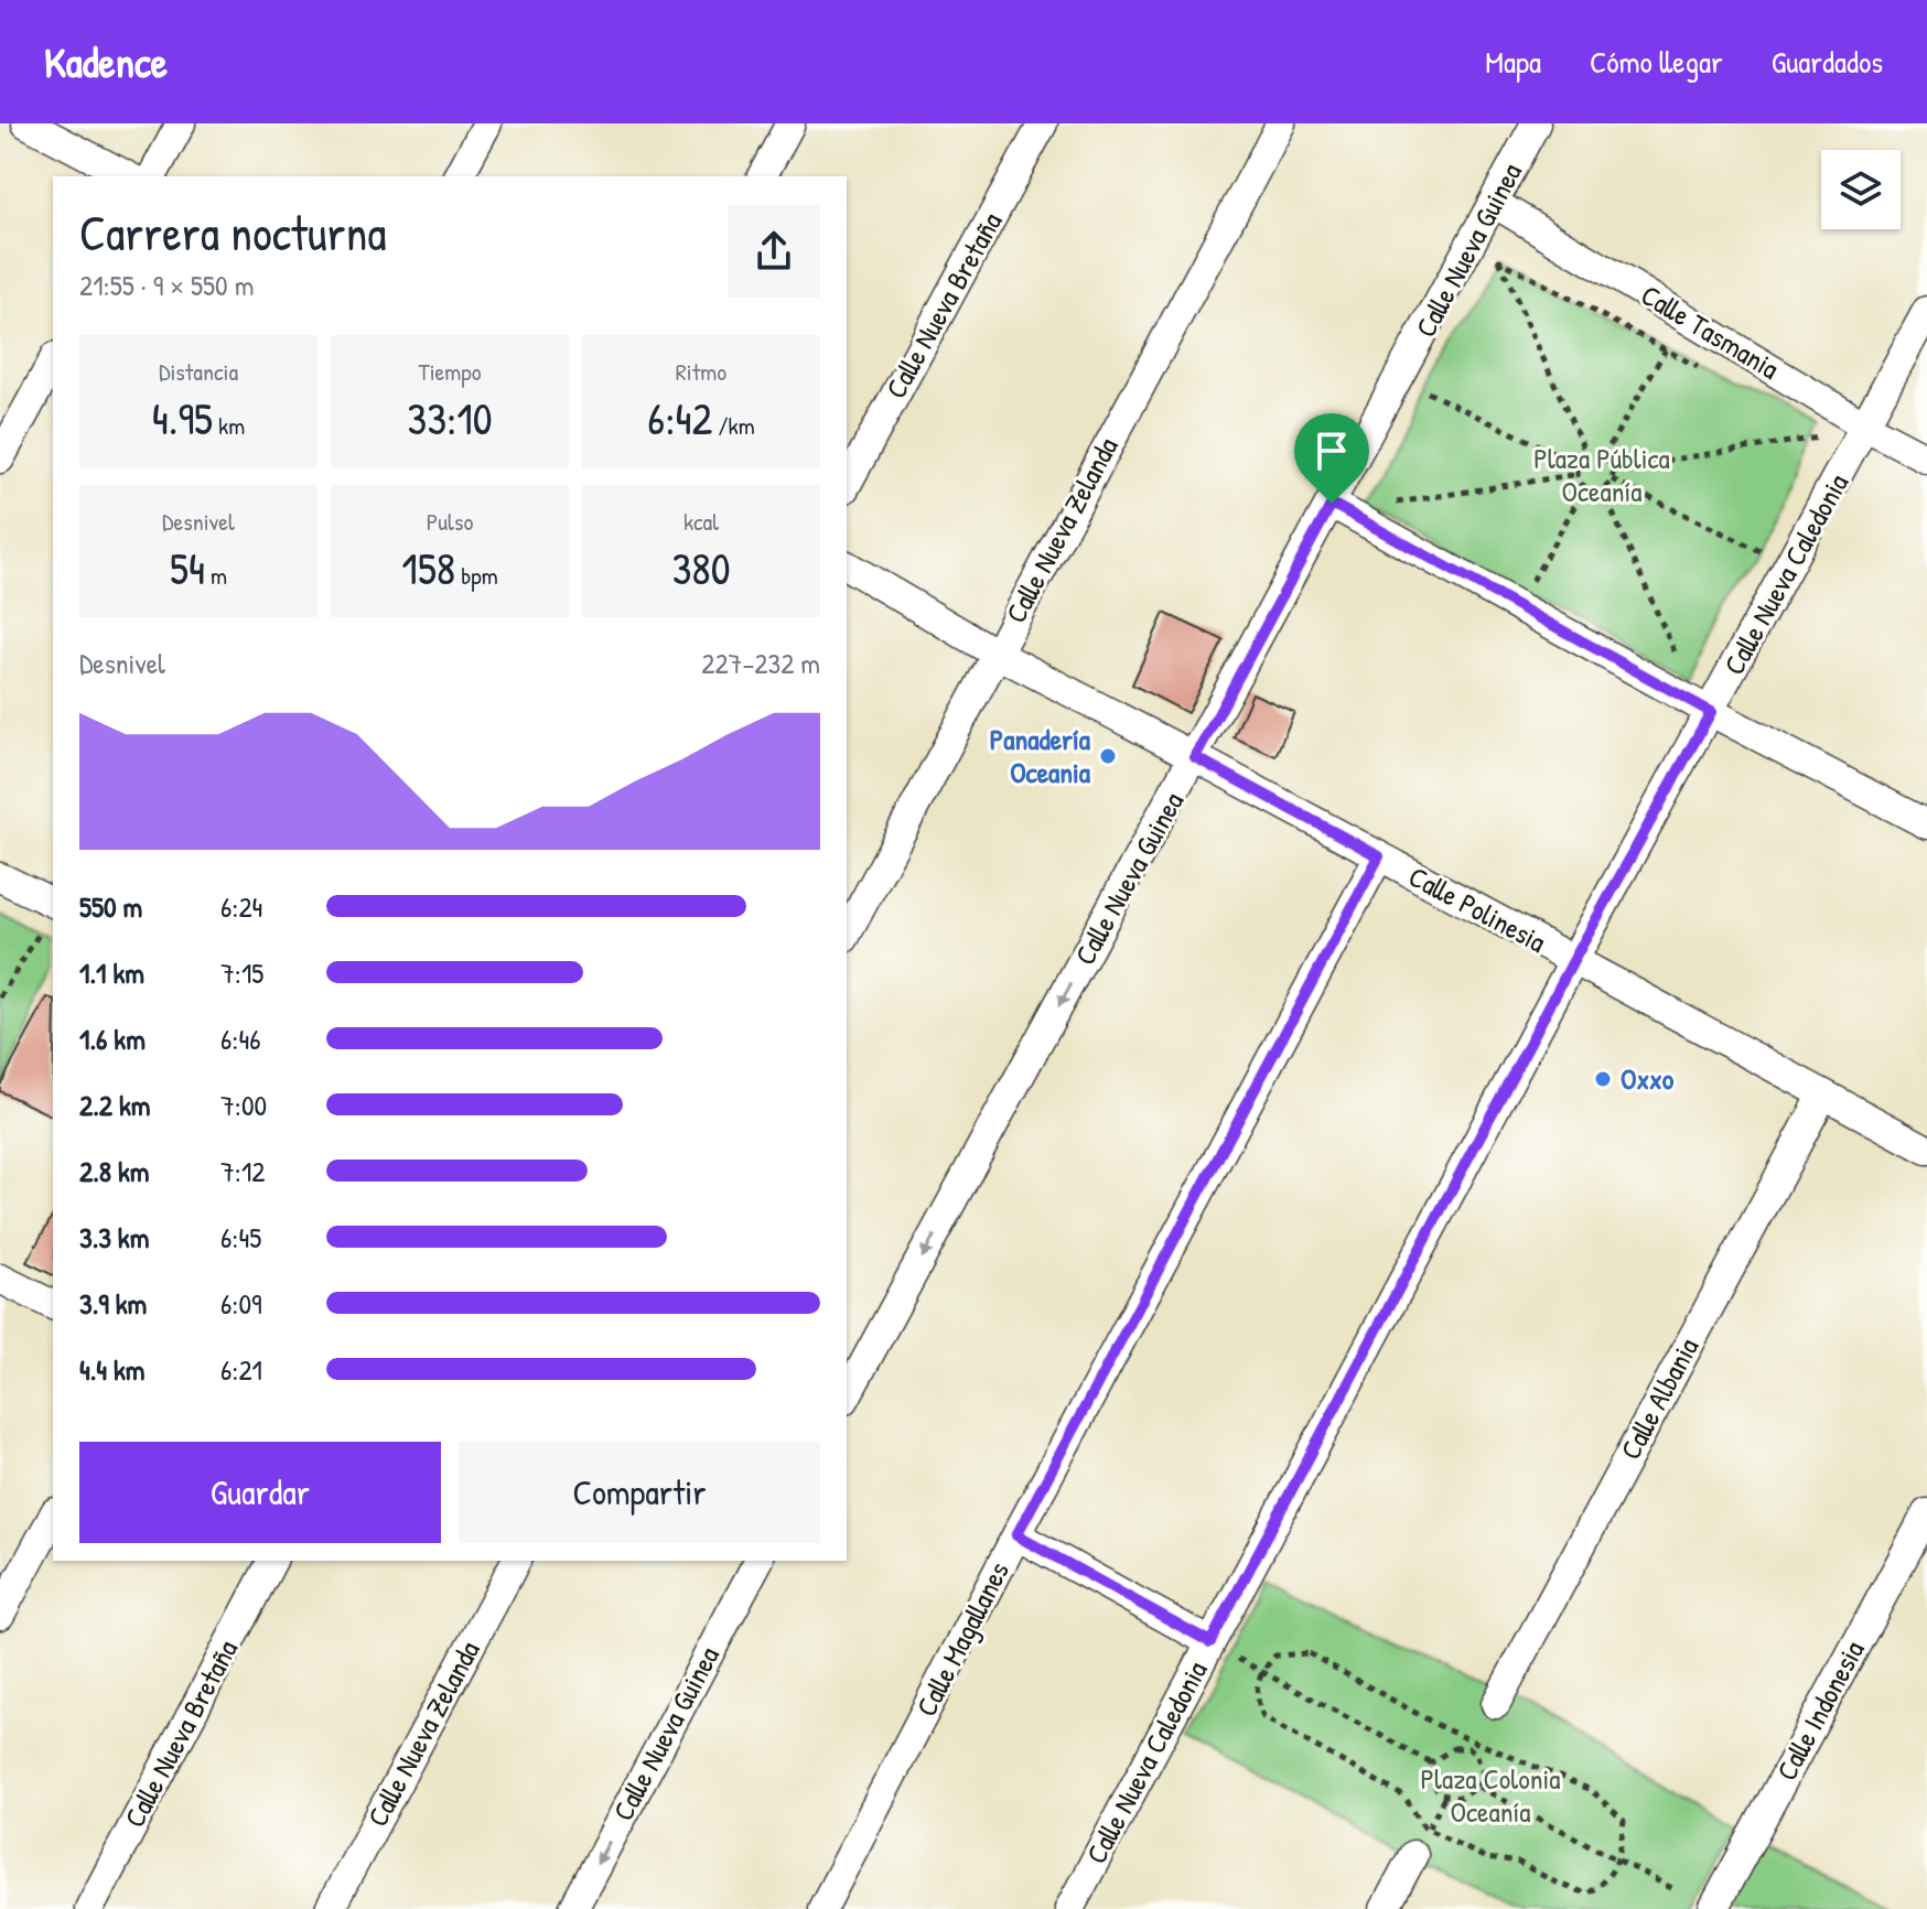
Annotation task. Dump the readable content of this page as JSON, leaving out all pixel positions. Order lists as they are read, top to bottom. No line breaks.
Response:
{"streets":{"street":["Calle Nueva Guinea","Calle Nueva Bretaña","Calle Tasmania","Calle Nueva Zelanda","Calle Nueva Caledonia","Calle Polinesia","Calle Albania","Calle Magallanes","Calle Indonesia"]},"crossings":[["Calle Nueva Guinea","Calle Tasmania"],["Calle Nueva Guinea","Calle Polinesia"],["Calle Tasmania","Calle Nueva Caledonia"],["Calle Nueva Zelanda","Calle Polinesia"],["Calle Nueva Caledonia","Calle Polinesia"],["Calle Polinesia","Calle Albania"],["Calle Polinesia","Calle Magallanes"]],"one_way":["Calle Nueva Guinea"],"parks":["Plaza Pública Oceanía","Plaza Colonia Oceanía"],"places":["Panadería Oceania","Oxxo"],"page":{"header":"Kadence","nav":["Mapa","Cómo llegar","Guardados"],"heading":["Carrera nocturna","21:55 · 9 × 550 m"],"stats":[["Distancia","4.95 km"],["Tiempo","33:10"],["Ritmo","6:42 /km"],["Desnivel","54 m"],["Pulso","158 bpm"],["kcal","380"]],"chart":["Desnivel","227–232 m"],"list":[{"name":"550 m","note":"6:24"},{"name":"1.1 km","note":"7:15"},{"name":"1.6 km","note":"6:46"},{"name":"2.2 km","note":"7:00"},{"name":"2.8 km","note":"7:12"},{"name":"3.3 km","note":"6:45"},{"name":"3.9 km","note":"6:09"},{"name":"4.4 km","note":"6:21"}],"buttons":["Guardar","Compartir"]}}
